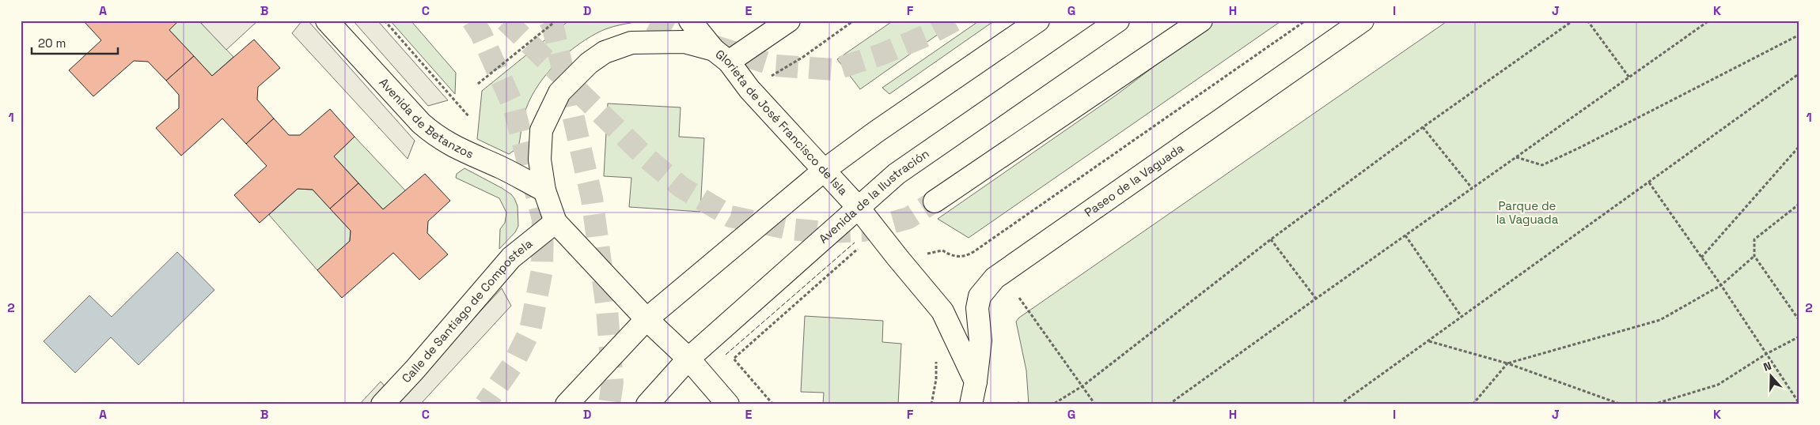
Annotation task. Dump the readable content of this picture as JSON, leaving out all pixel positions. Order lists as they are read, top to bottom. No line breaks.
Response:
{"streets":{"main road":["Avenida de Betanzos","Glorieta de José Francisco de Isla","Paseo de la Vaguada","Avenida de la Ilustración","Calle de Santiago de Compostela"]},"crossings":[["Avenida de Betanzos","Glorieta de José Francisco de Isla"],["Glorieta de José Francisco de Isla","Paseo de la Vaguada"],["Glorieta de José Francisco de Isla","Avenida de la Ilustración"],["Glorieta de José Francisco de Isla","Calle de Santiago de Compostela"]],"parks":["Parque de la Vaguada"],"scale_bar":"20 m","north":"top","grid":{"columns":["A","B","C","D","E","F","G","H","I","J","K"],"rows":["1","2"]}}
